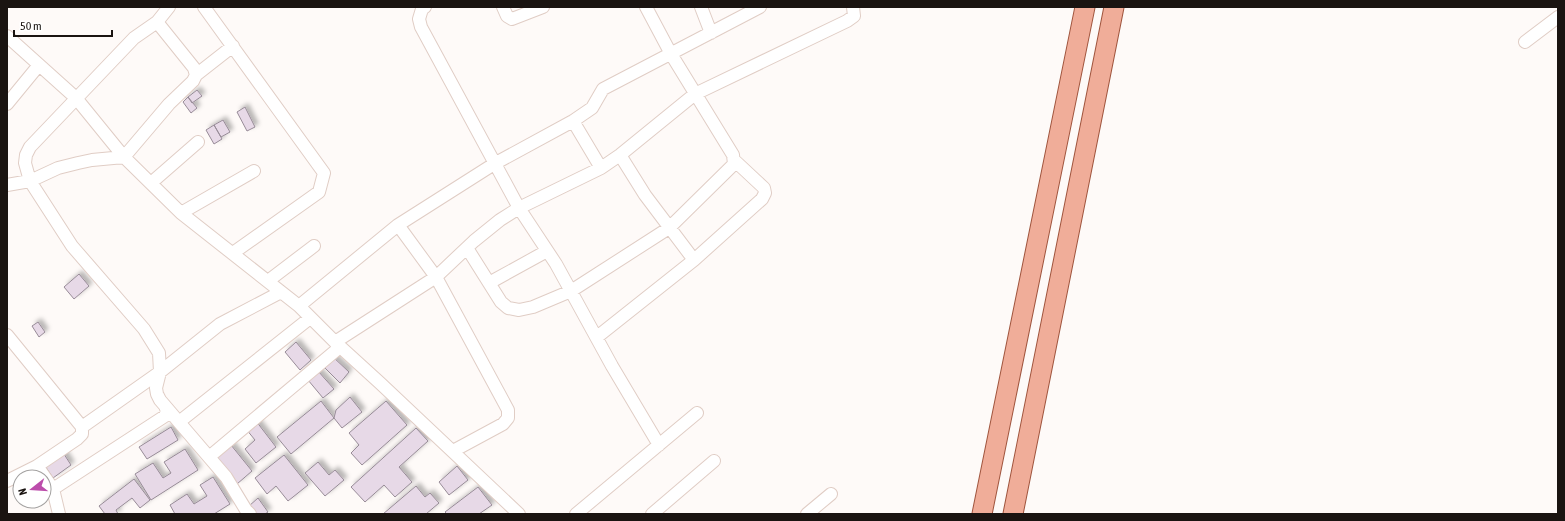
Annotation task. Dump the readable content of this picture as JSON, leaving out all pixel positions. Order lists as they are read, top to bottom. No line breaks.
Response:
{"scale_bar":"50 m","north":"left"}
